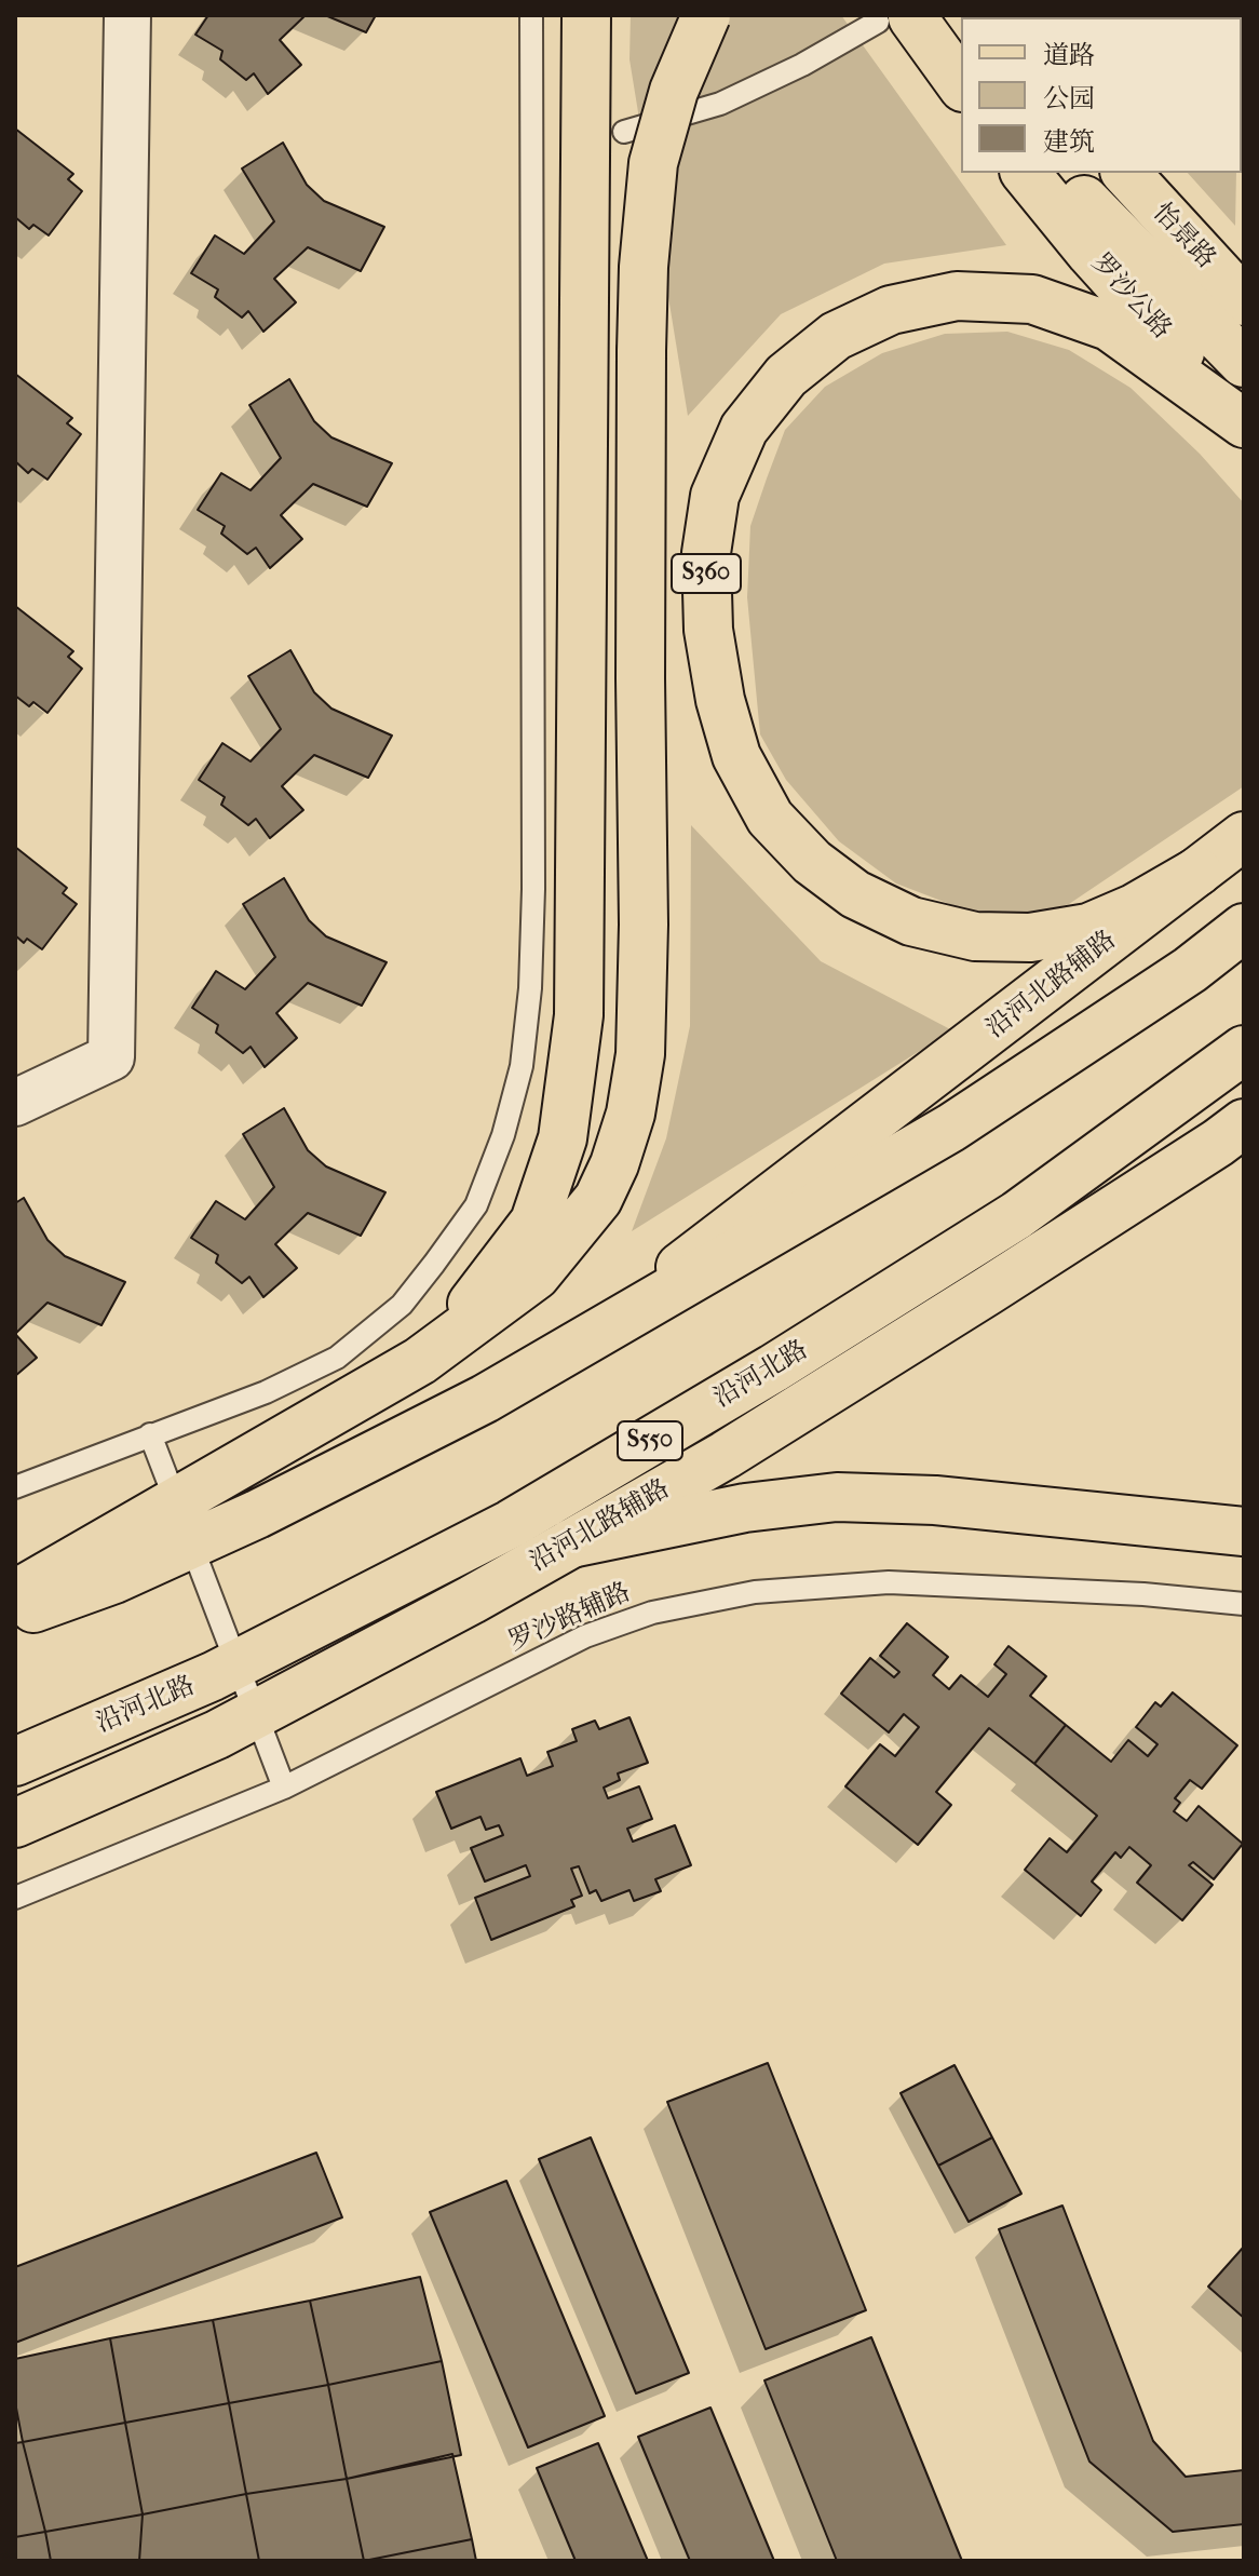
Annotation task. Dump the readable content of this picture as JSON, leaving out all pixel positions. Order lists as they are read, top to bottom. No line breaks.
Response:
{"streets":{"main road":["怡景路","罗沙公路","S360","沿河北路辅路","沿河北路","S550"],"lane":["罗沙路辅路"]},"crossings":[["罗沙公路","S360"],["S360","沿河北路辅路"]],"legend":["道路","公园","建筑"]}
